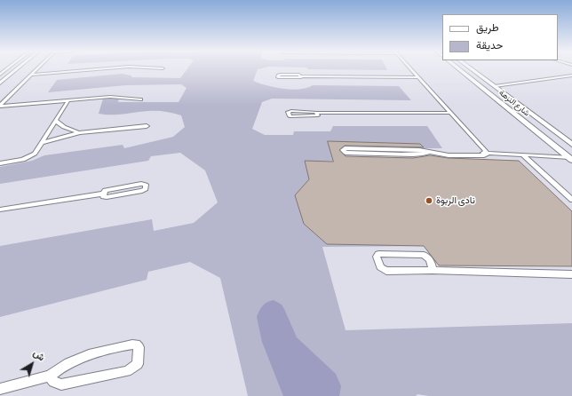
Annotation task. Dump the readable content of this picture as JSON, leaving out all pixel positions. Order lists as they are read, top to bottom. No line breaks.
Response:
{"streets":{"main road":["شارع النزهة"]},"places":["نادى الربوة"],"legend":["طريق","حديقة"],"north":"top right"}
